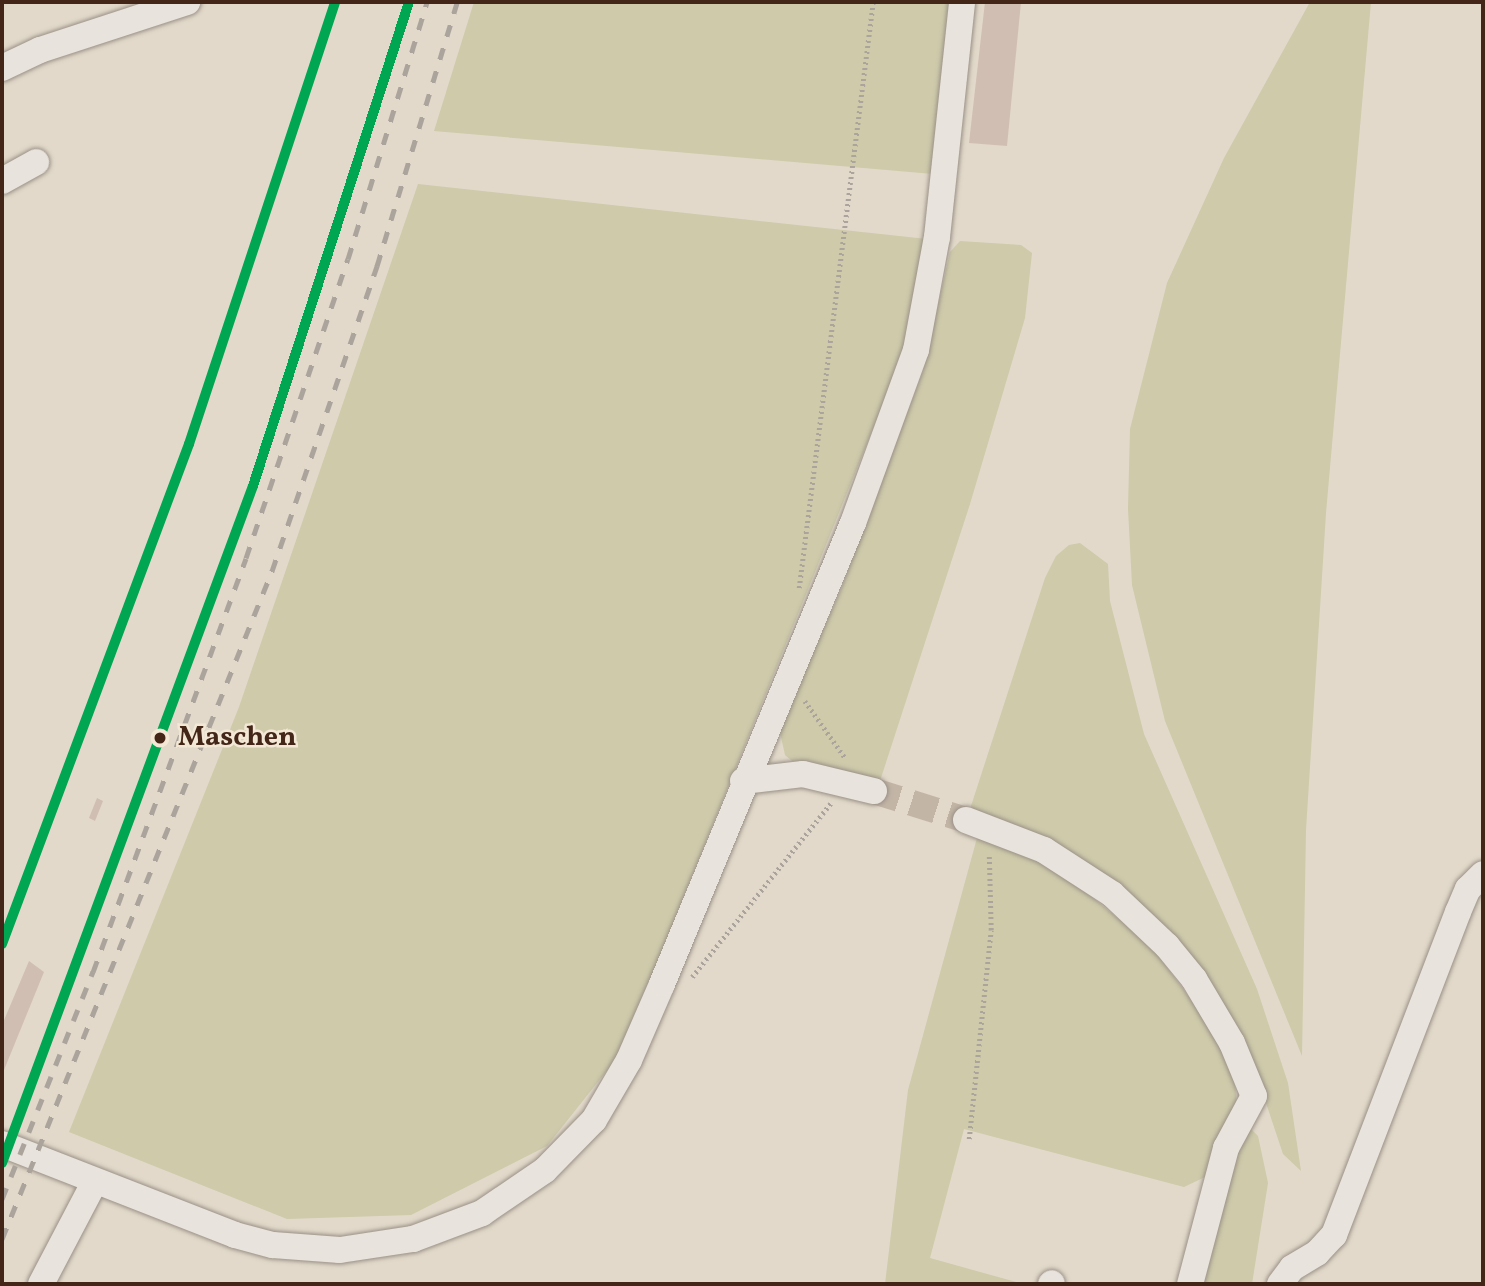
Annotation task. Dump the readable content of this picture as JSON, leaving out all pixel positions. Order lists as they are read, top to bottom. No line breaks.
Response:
{"places":["Maschen"]}
